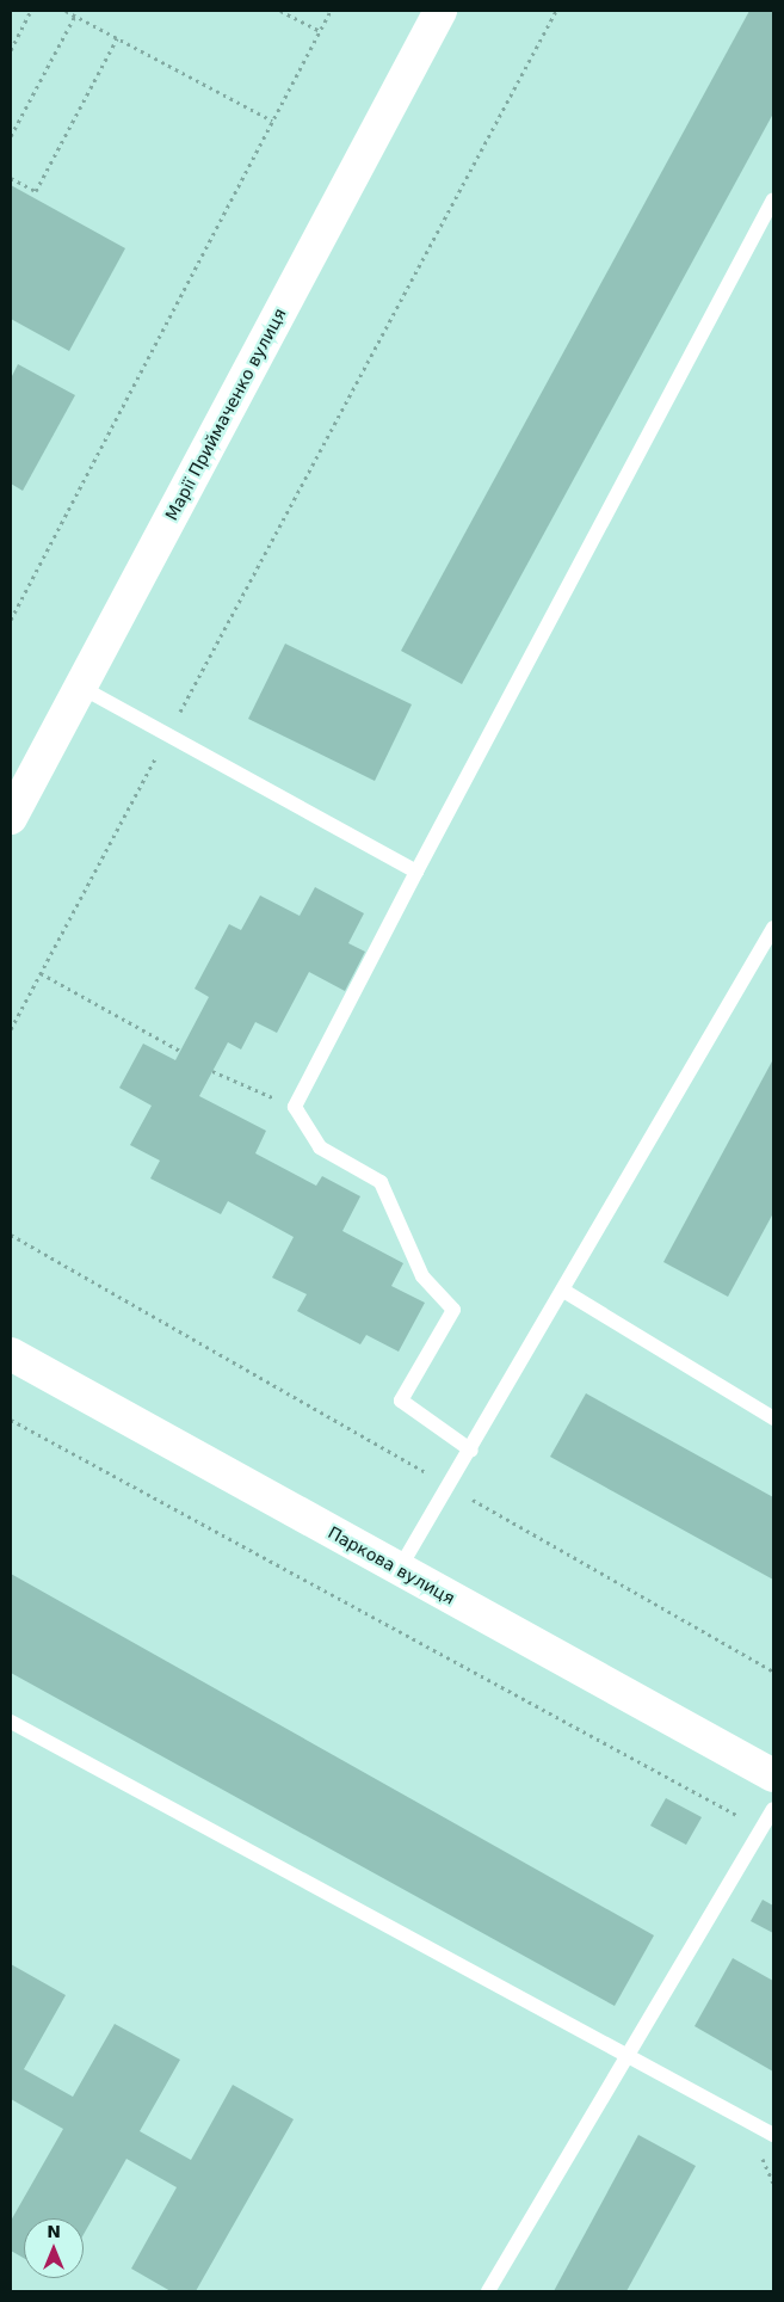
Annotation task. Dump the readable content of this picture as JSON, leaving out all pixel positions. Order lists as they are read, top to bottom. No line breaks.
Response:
{"streets":{"street":["Марії Приймаченко вулиця","Паркова вулиця"]},"north":"top"}
